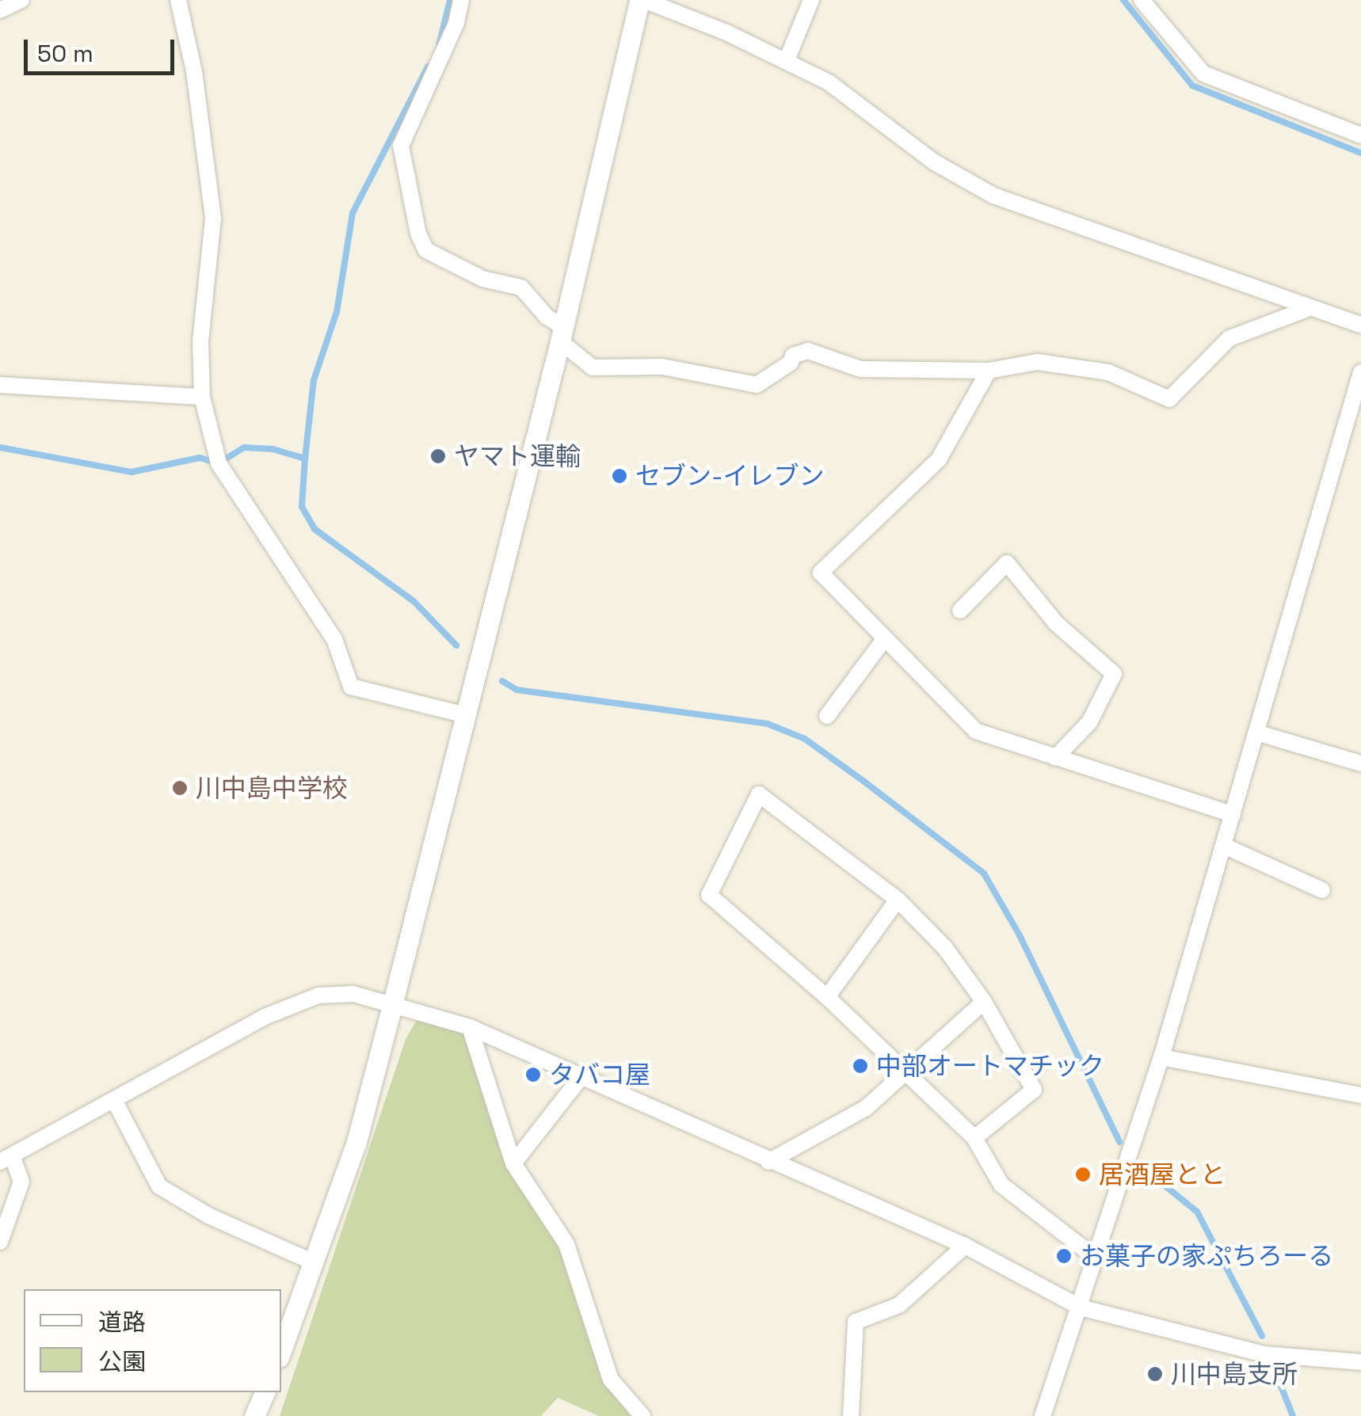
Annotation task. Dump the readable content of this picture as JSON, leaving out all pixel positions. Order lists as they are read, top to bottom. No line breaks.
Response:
{"places":["ヤマト運輸","セブン-イレブン","川中島中学校","中部オートマチック","タバコ屋","居酒屋とと","お菓子の家ぷちろーる","川中島支所"],"legend":["道路","公園"],"scale_bar":"50 m"}
